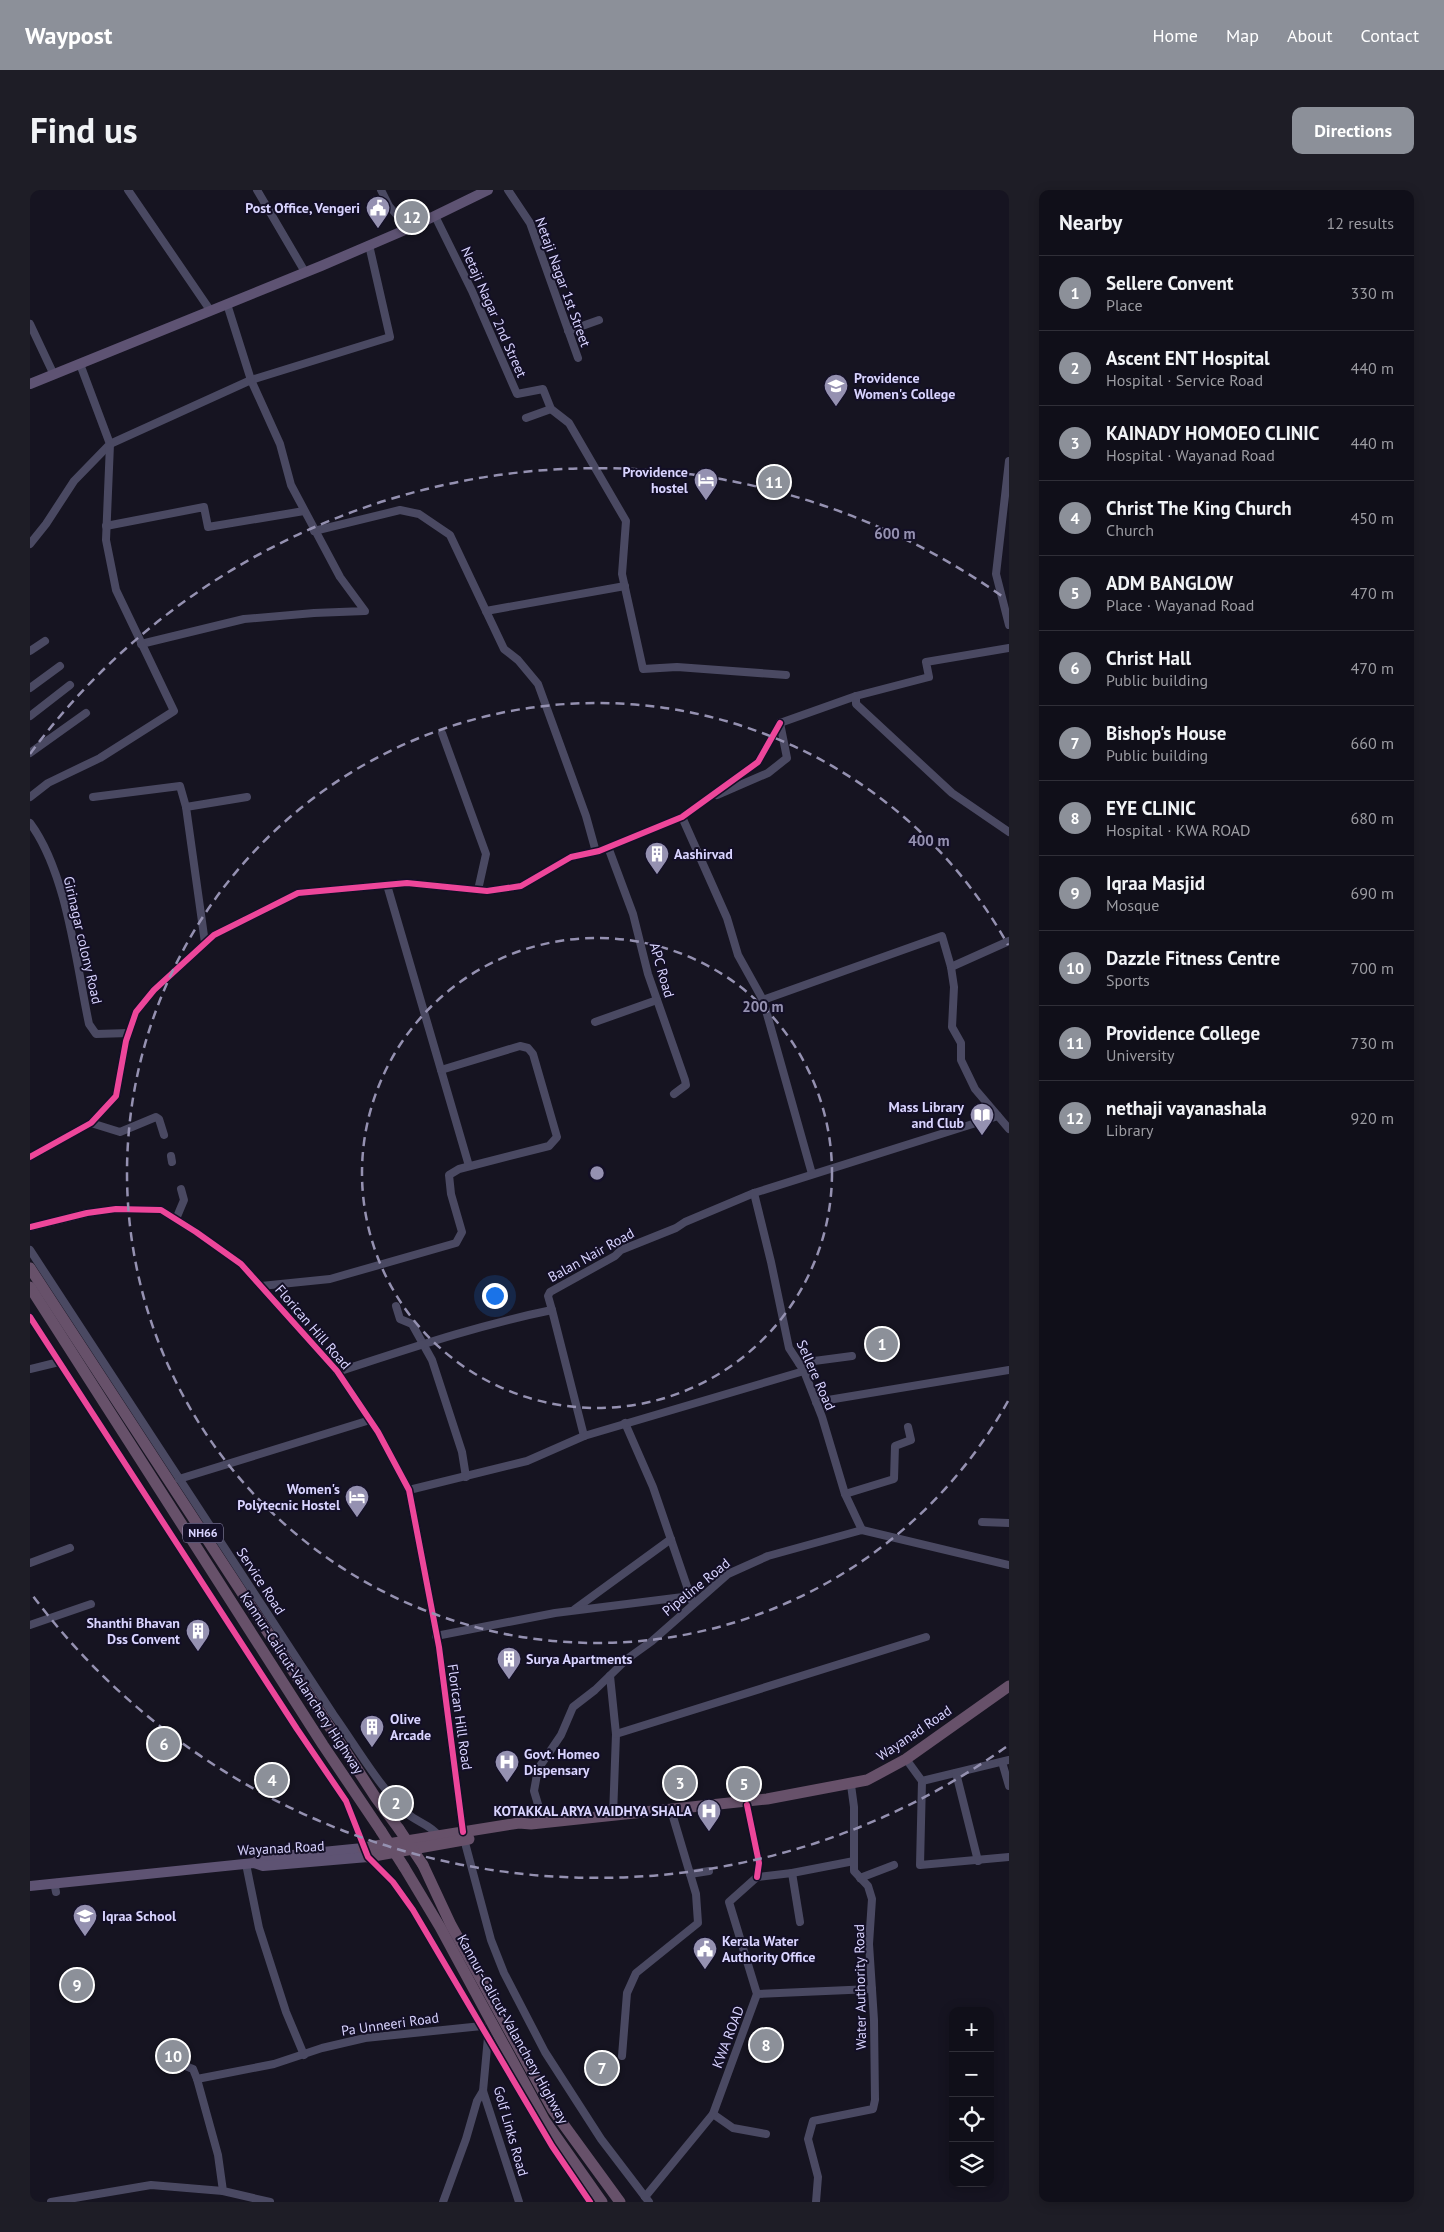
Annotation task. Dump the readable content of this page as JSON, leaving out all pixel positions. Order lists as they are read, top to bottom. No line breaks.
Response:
{"streets":{"highway":["NH66","Kannur-Calicut-Valanchery Highway","Wayanad Road"],"street":["Netaji Nagar 1st Street","Netaji Nagar 2nd Street","Girinagar colony Road","APC Road","Balan Nair Road","Florican Hill Road","Sellere Road","Service Road","Pipeline Road","Water Authority Road","Pa Unneeri Road","KWA ROAD","Golf Links Road"]},"crossings":[["Balan Nair Road","Sellere Road"],["Florican Hill Road","Wayanad Road"],["Florican Hill Road","KWA ROAD"],["Sellere Road","Pipeline Road"],["Service Road","Wayanad Road"],["Pipeline Road","Wayanad Road"],["Wayanad Road","Water Authority Road"]],"places":{"public building":["Post Office, Vengeri","Kerala Water Authority Office"],"school or university":["Providence Women's College","Iqraa School"],"hotel":["Providence hostel","Women's Polytecnic Hostel"],"building":["Aashirvad","Shanthi Bhavan Dss Convent","Surya Apartments","Olive Arcade"],"library":["Mass Library and Club"],"hospital":["Govt. Homeo Dispensary","KOTAKKAL ARYA VAIDHYA SHALA"]},"page":{"header":"Waypost","nav":["Home","Map","About","Contact"],"title":"Find us","buttons":"Directions","heading":["Nearby","12 results"],"pins":["12","11","1","6","4","3","5","2","9","8","10","7"],"list":[{"mark":"1","name":"Sellere Convent","note":"Place","value":"330 m"},{"mark":"2","name":"Ascent ENT Hospital","note":"Hospital · Service Road","value":"440 m"},{"mark":"3","name":"KAINADY HOMOEO CLINIC","note":"Hospital · Wayanad Road","value":"440 m"},{"mark":"4","name":"Christ The King Church","note":"Church","value":"450 m"},{"mark":"5","name":"ADM BANGLOW","note":"Place · Wayanad Road","value":"470 m"},{"mark":"6","name":"Christ Hall","note":"Public building","value":"470 m"},{"mark":"7","name":"Bishop's House","note":"Public building","value":"660 m"},{"mark":"8","name":"EYE CLINIC","note":"Hospital · KWA ROAD","value":"680 m"},{"mark":"9","name":"Iqraa Masjid","note":"Mosque","value":"690 m"},{"mark":"10","name":"Dazzle Fitness Centre","note":"Sports","value":"700 m"},{"mark":"11","name":"Providence College","note":"University","value":"730 m"},{"mark":"12","name":"nethaji vayanashala","note":"Library","value":"920 m"}],"map_buttons":["+","−"]},"rings":["600 m","400 m","200 m"]}
